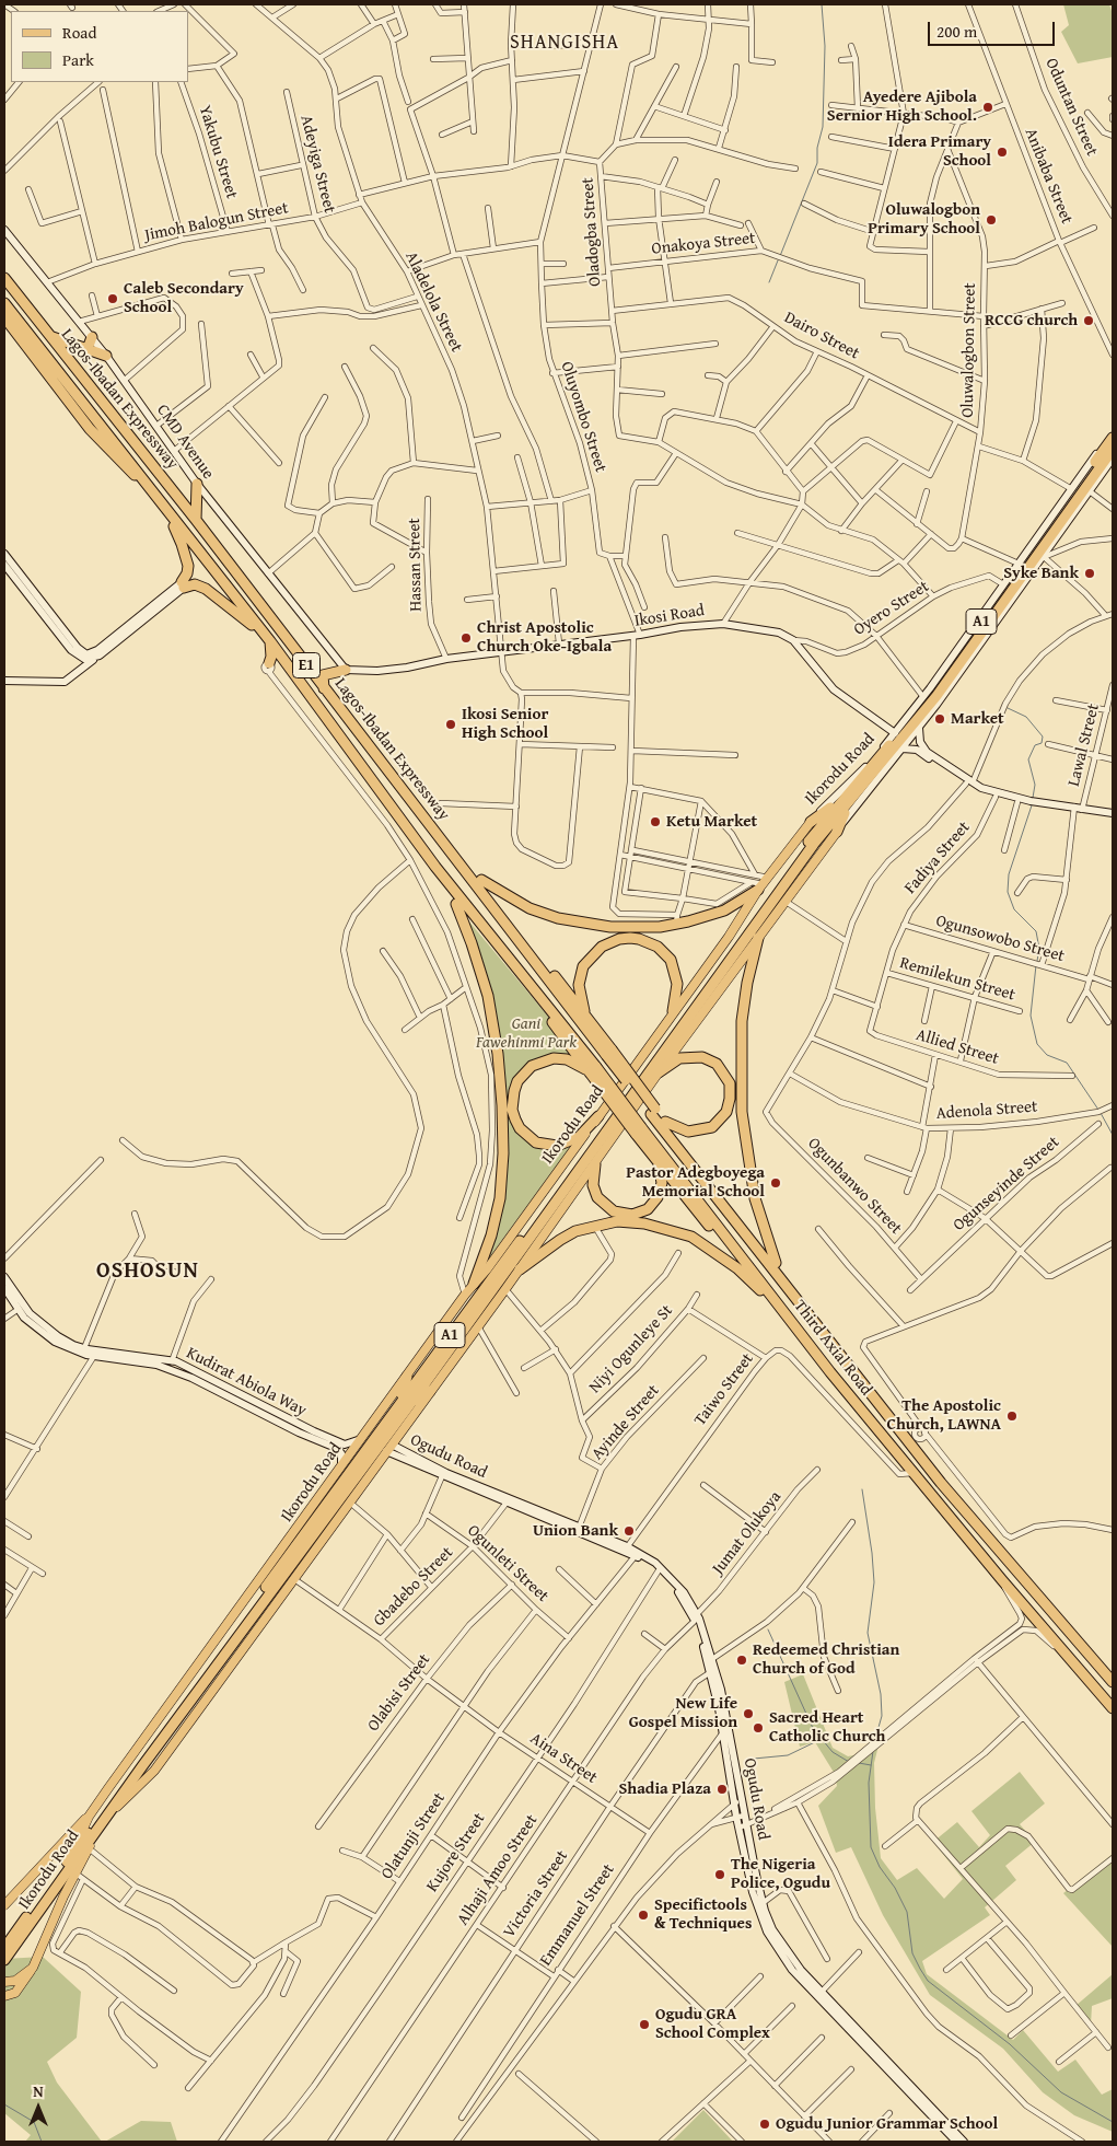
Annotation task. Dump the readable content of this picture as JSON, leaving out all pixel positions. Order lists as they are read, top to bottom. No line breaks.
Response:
{"streets":{"highway":["Lagos-Ibadan Expressway","A1","E1","Ikorodu Road","Third Axial Road"],"street":["Oduntan Street","Yakubu Street","Adeyiga Street","Anibaba Street","Jimoh Balogun Street","Oladogba Street","Onakoya Street","Aladelola Street","Dairo Street","Oluwalogbon Street","Oluyombo Street","CMD Avenue","Hassan Street","Oyero Street","Ikosi Road","Lawal Street","Fadiya Street","Ogunsowobo Street","Remilekun Street","Allied Street","Adenola Street","Ogunseyinde Street","Ogunbanwo Street","Niyi Ogunleye St","Kudirat Abiola Way","Taiwo Street","Ayinde Street","Ogudu Road","Jumat Olukoya","Ogunleti Street","Gbadebo Street","Olabisi Street","Aina Street","Olatunji Street","Kujore Street","Alhaji Amoo Street","Victoria Street","Emmanuel Street"]},"crossings":[["Yakubu Street","Jimoh Balogun Street"],["Adeyiga Street","Jimoh Balogun Street"],["Adeyiga Street","Aladelola Street"],["Jimoh Balogun Street","Aladelola Street"],["Jimoh Balogun Street","CMD Avenue"],["Oladogba Street","Onakoya Street"],["Oladogba Street","Dairo Street"],["Aladelola Street","Ikosi Road"],["Dairo Street","Oluwalogbon Street"],["Lagos-Ibadan Expressway","Third Axial Road"],["Oluyombo Street","Ikosi Road"],["CMD Avenue","Ikosi Road"],["Hassan Street","Ikosi Road"],["Oyero Street","Ikosi Road"],["Oyero Street","Ikorodu Road"],["Lawal Street","Ogunsowobo Street"],["Ikorodu Road","Kudirat Abiola Way"],["Ikorodu Road","Ogudu Road"],["Ikorodu Road","Aina Street"],["Fadiya Street","Ogunsowobo Street"],["Fadiya Street","Remilekun Street"],["Fadiya Street","Allied Street"],["Adenola Street","Ogunbanwo Street"],["Ogunseyinde Street","Ogunbanwo Street"],["Third Axial Road","Taiwo Street"],["Taiwo Street","Ogudu Road"],["Ayinde Street","Ogudu Road"],["Ogudu Road","Jumat Olukoya"],["Ogudu Road","Gbadebo Street"],["Ogudu Road","Olatunji Street"],["Ogudu Road","Kujore Street"],["Ogudu Road","Alhaji Amoo Street"],["Ogudu Road","Victoria Street"],["Ogudu Road","Emmanuel Street"],["Jumat Olukoya","Alhaji Amoo Street"],["Ogunleti Street","Gbadebo Street"],["Ogunleti Street","Olabisi Street"],["Ogunleti Street","Olatunji Street"],["Gbadebo Street","Aina Street"],["Olabisi Street","Aina Street"],["Aina Street","Olatunji Street"],["Aina Street","Kujore Street"],["Aina Street","Alhaji Amoo Street"],["Aina Street","Victoria Street"],["Aina Street","Emmanuel Street"]],"districts":["SHANGISHA","OSHOSUN"],"parks":["Gani Fawehinmi Park"],"places":["Ayedere Ajibola Sernior High School.","Idera Primary School","Oluwalogbon Primary School","Caleb Secondary School","RCCG church","Syke Bank","Christ Apostolic Church Oke-Igbala","Market","Ikosi Senior High School","Ketu Market","Pastor Adegboyega Memorial School","The Apostolic Church, LAWNA","Union Bank","Redeemed Christian Church of God","New Life Gospel Mission","Sacred Heart Catholic Church","Shadia Plaza","The Nigeria Police, Ogudu","Specifictools & Techniques","Ogudu GRA School Complex","Ogudu Junior Grammar School"],"legend":["Road","Park"],"scale_bar":"200 m","north":"top"}
